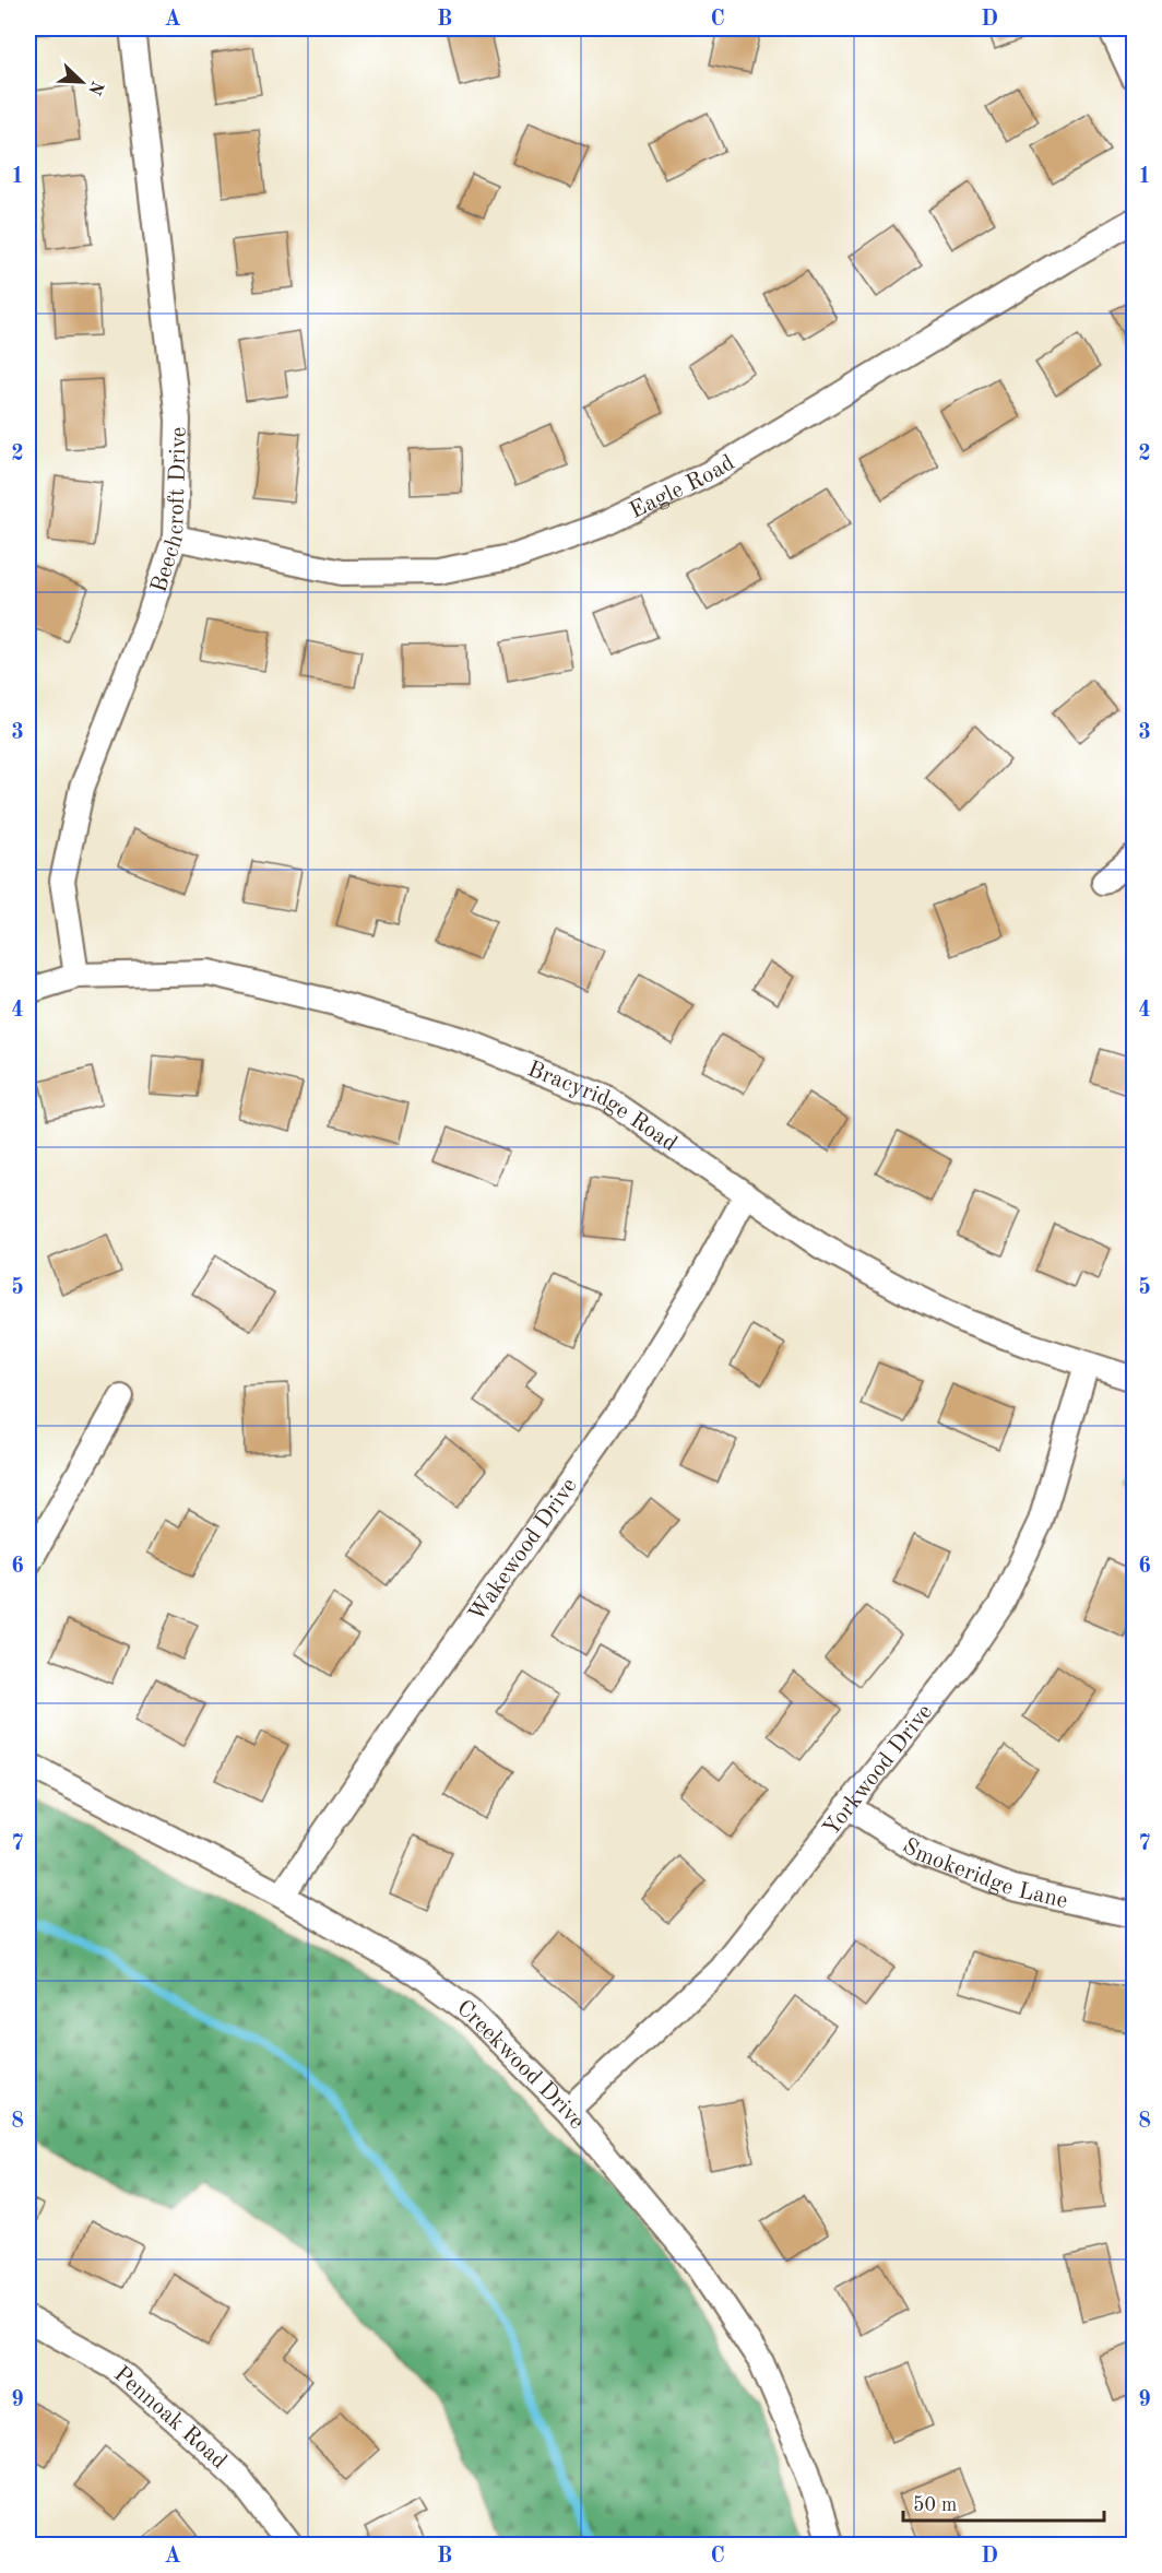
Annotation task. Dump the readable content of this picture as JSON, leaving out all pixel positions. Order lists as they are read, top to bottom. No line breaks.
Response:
{"streets":{"street":["Eagle Road","Beechcroft Drive","Bracyridge Road","Wakewood Drive","Yorkwood Drive","Smokeridge Lane","Creekwood Drive","Pennoak Road"]},"crossings":[["Eagle Road","Beechcroft Drive"],["Beechcroft Drive","Bracyridge Road"],["Bracyridge Road","Wakewood Drive"],["Bracyridge Road","Yorkwood Drive"],["Wakewood Drive","Creekwood Drive"],["Yorkwood Drive","Smokeridge Lane"],["Yorkwood Drive","Creekwood Drive"]],"scale_bar":"50 m","north":"bottom right","grid":{"columns":["A","B","C","D"],"rows":["1","2","3","4","5","6","7","8","9"]}}
